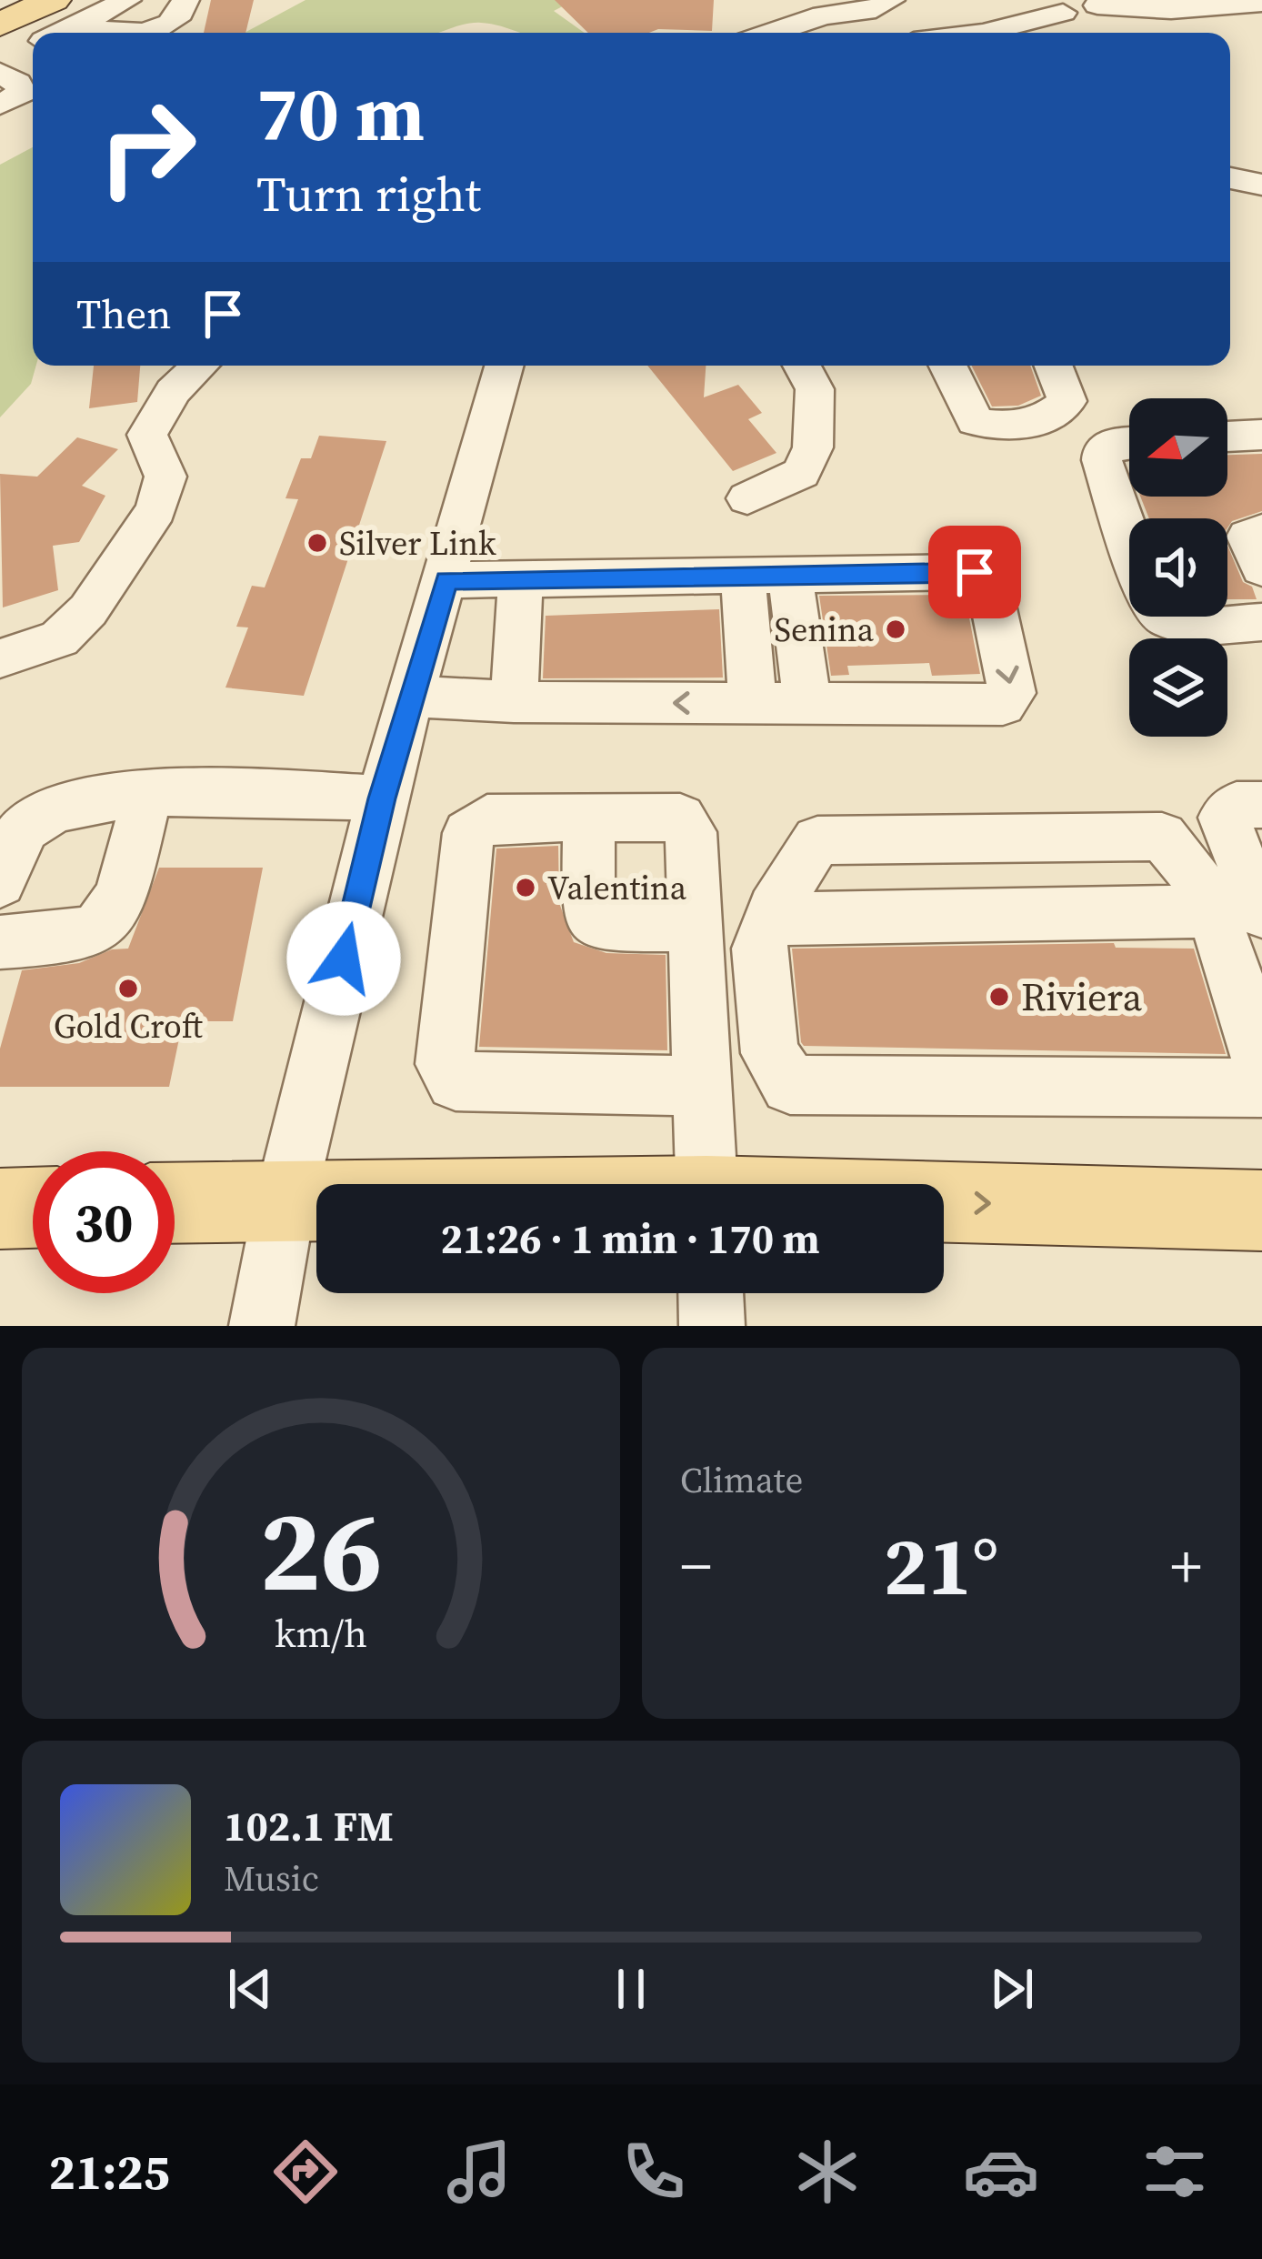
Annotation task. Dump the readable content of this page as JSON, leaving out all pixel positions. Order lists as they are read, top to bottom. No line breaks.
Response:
{"places":["Silver Link","Senina","Valentina","Gold Croft","Riviera"],"north":"left","page":{"turn":["70 m","Turn right"],"then":"Then","limit":"30","trip":"21:26 · 1 min · 170 m","tile":"Climate","heat":["−","21°","+"],"song":["102.1 FM","Music"],"tabs":"21:25","gauge":["26","km/h"]}}
